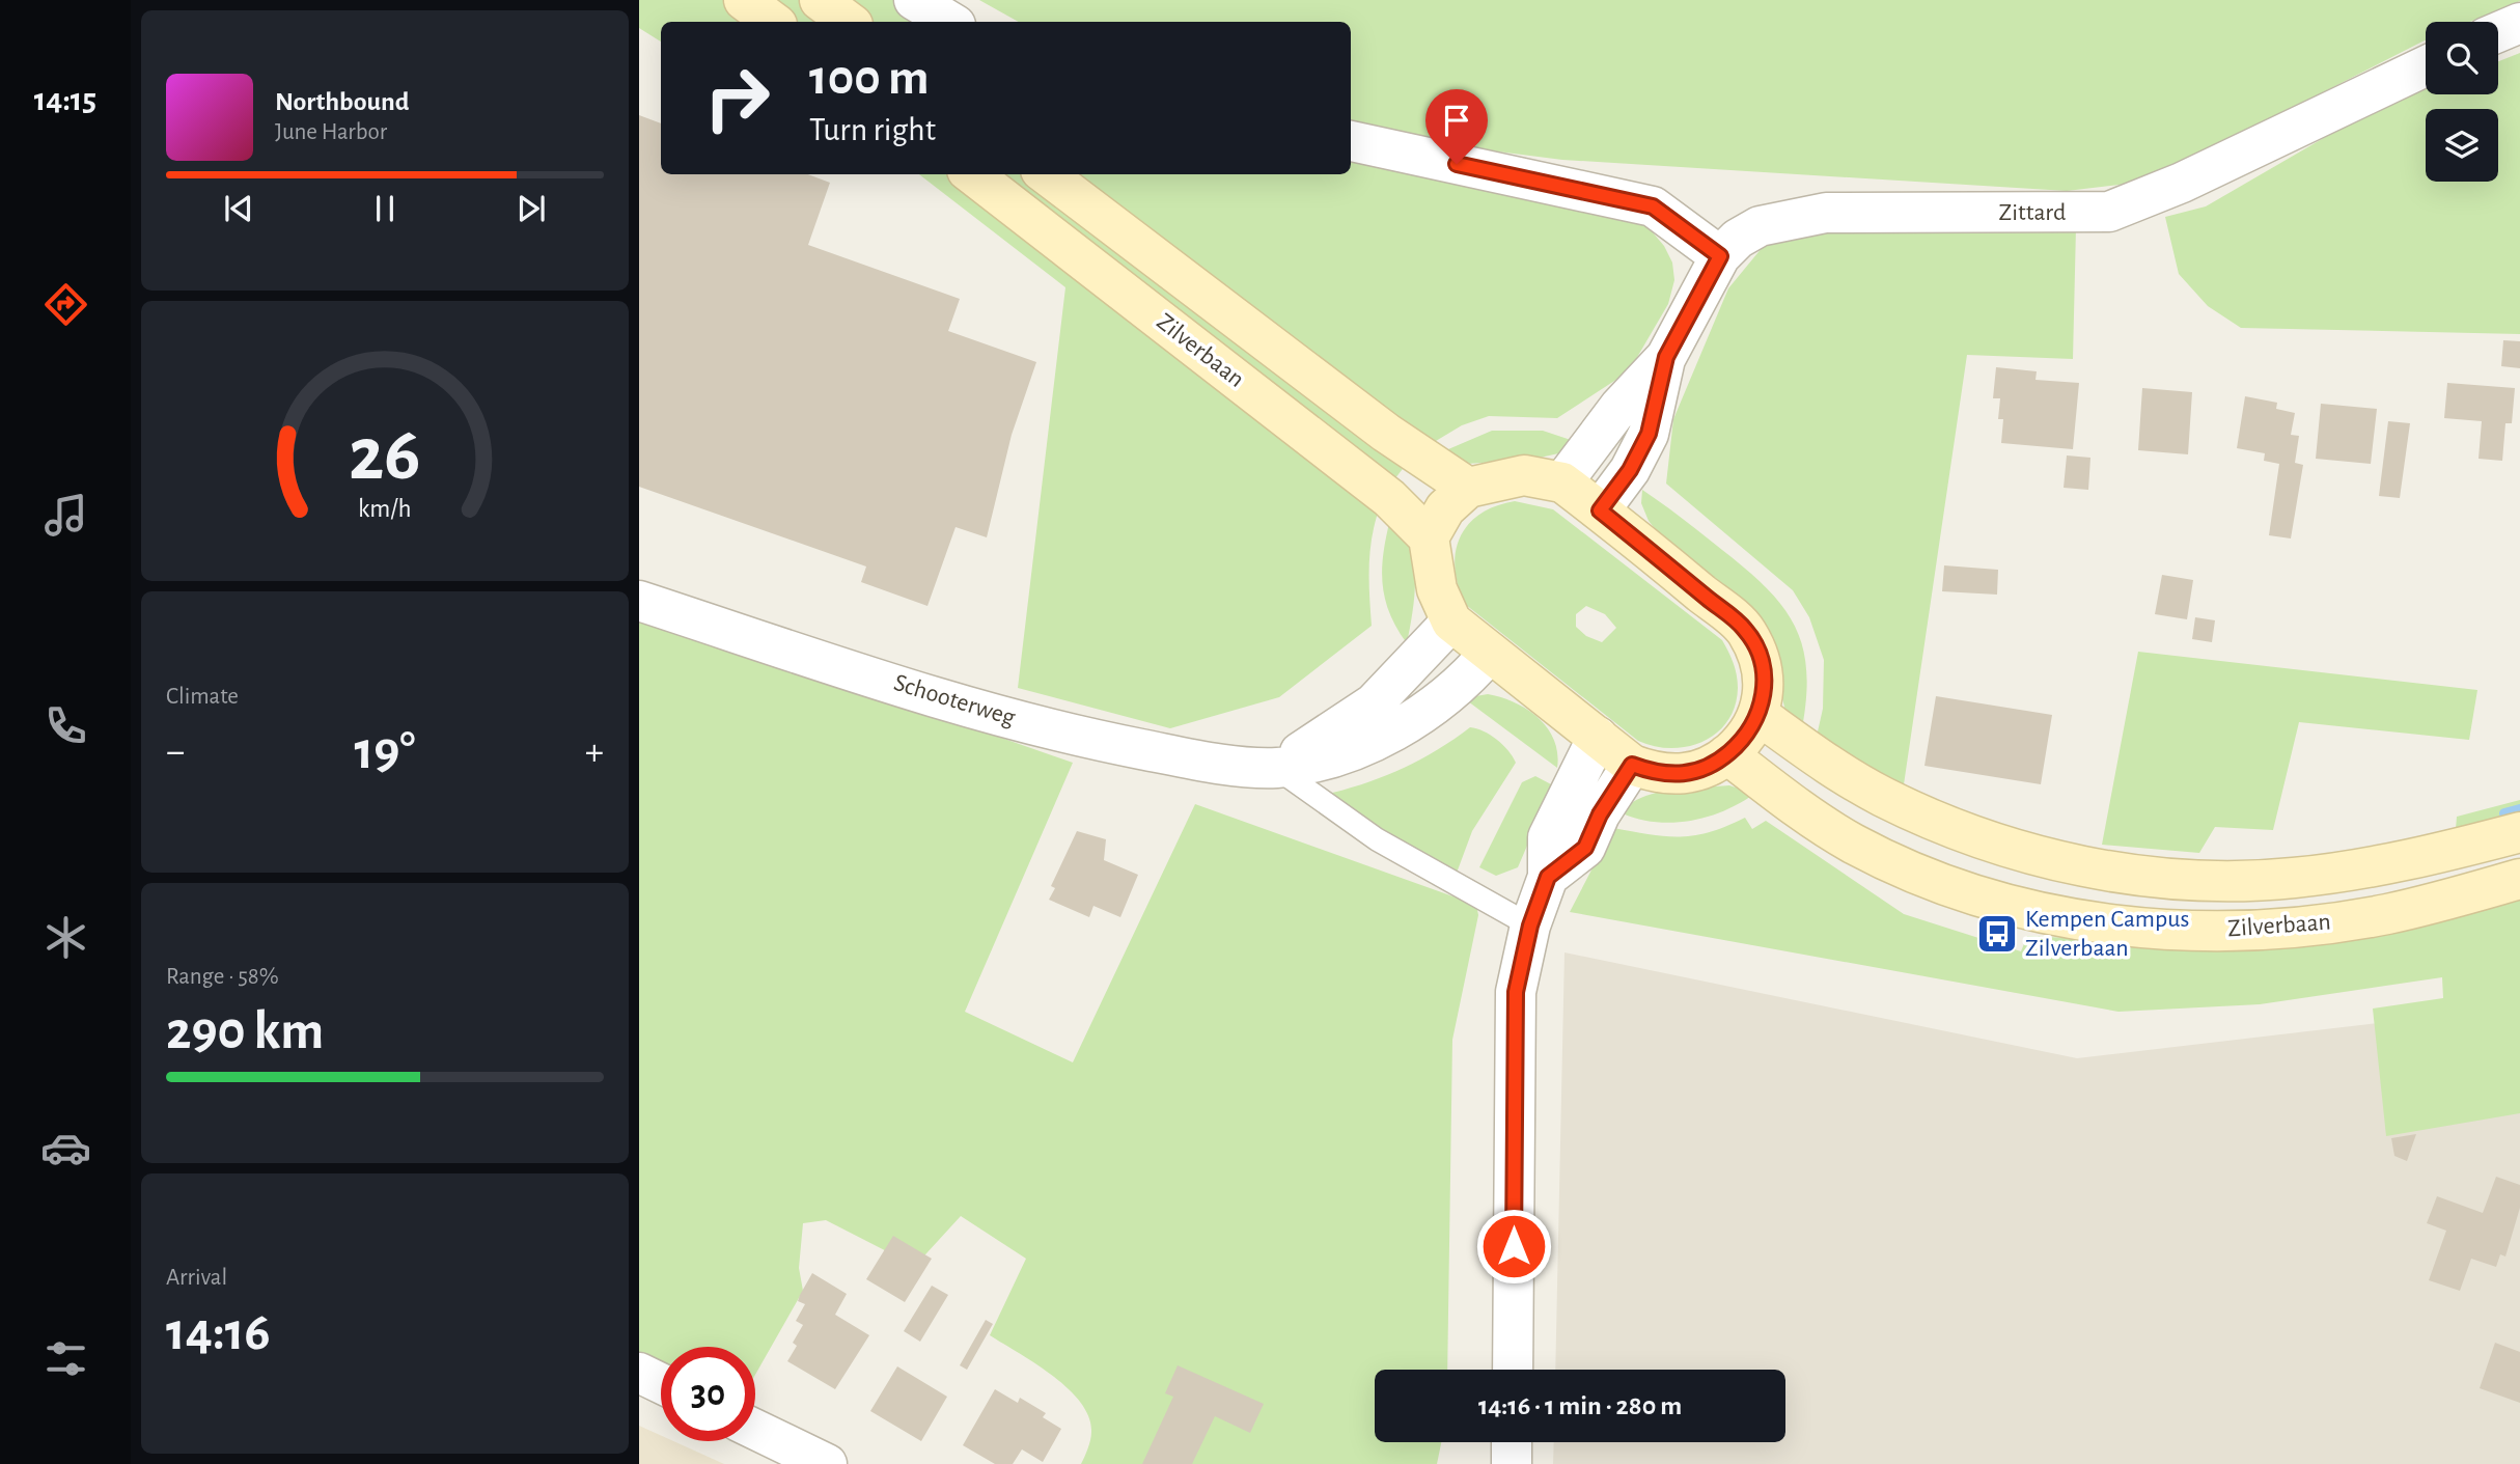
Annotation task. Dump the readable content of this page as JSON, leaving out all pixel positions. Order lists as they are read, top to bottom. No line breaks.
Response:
{"streets":{"main road":["Zilverbaan"],"street":["Zittard","Schooterweg"]},"places":{"bus stop":["Kempen Campus Zilverbaan"]},"page":{"tabs":"14:15","turn":["100 m","Turn right"],"song":["Northbound","June Harbor"],"tile":["Climate",["Range · 58%","290 km"],["Arrival","14:16"]],"heat":["−","19°","+"],"limit":"30","trip":"14:16 · 1 min · 280 m","gauge":["26","km/h"]}}
